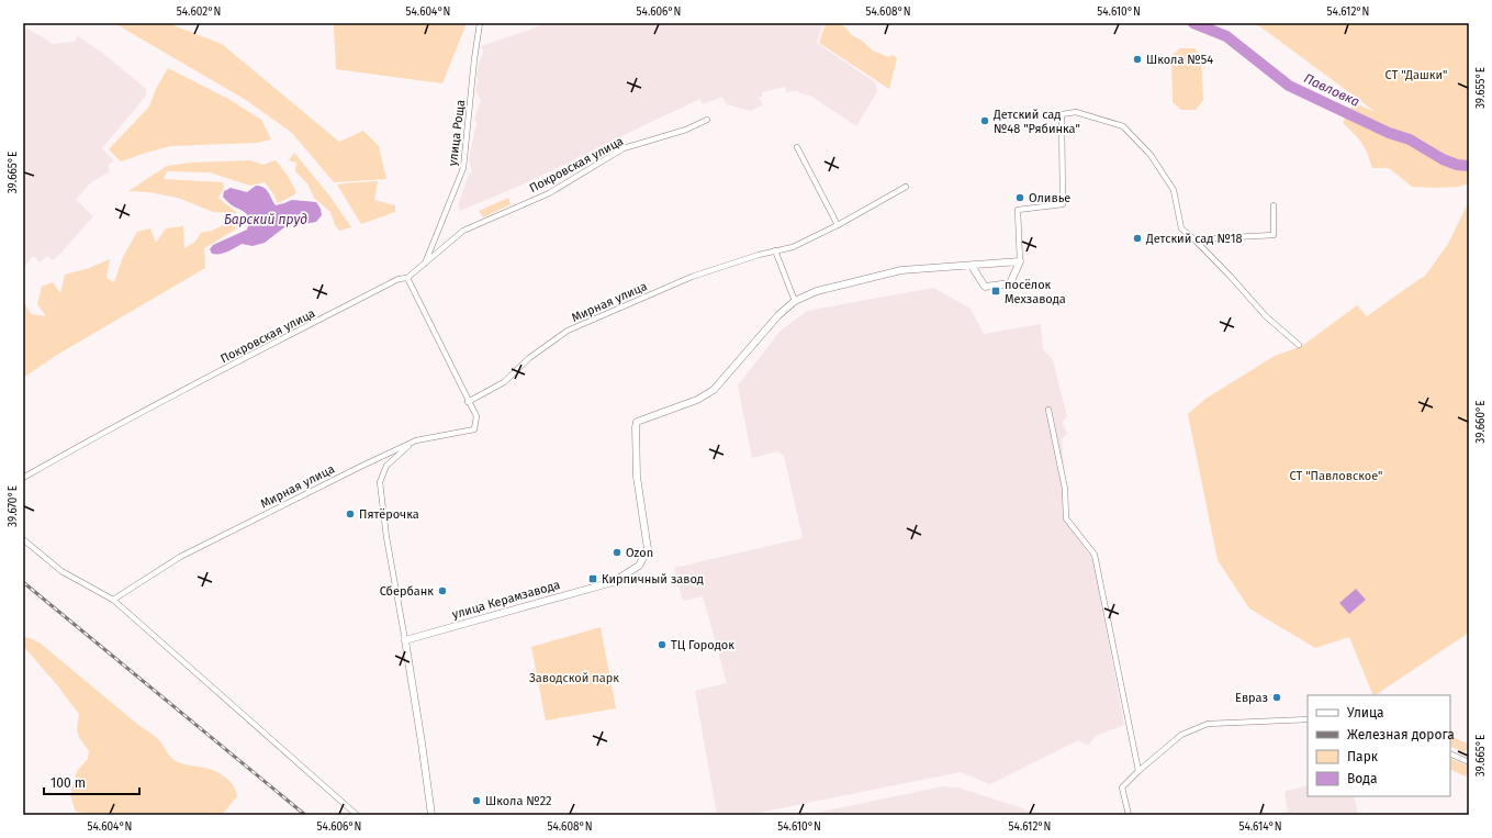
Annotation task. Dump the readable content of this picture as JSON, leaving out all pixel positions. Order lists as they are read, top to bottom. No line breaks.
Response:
{"streets":{"street":["улица Роща","Покровская улица","Мирная улица","улица Керамзавода"]},"crossings":[["улица Роща","Покровская улица"],["Покровская улица","Мирная улица"]],"water":["Павловка","Барский пруд"],"parks":["СТ \"Дашки\"","СТ \"Павловское\"","Заводской парк"],"places":{"other":["Школа №54","Детский сад №48 \"Рябинка\"","Оливье","Детский сад №18","Пятёрочка","Ozon","Сбербанк","ТЦ Городок","Евраз","Школа №22"],"transit":["посёлок Мехзавода","Кирпичный завод"]},"legend":["Улица","Железная дорога","Парк","Вода"],"scale_bar":"100 m","coordinates":["54.602°N","54.604°N","54.606°N","54.608°N","54.610°N","54.612°N","39.655°E","39.665°E","39.660°E","39.670°E","54.614°N"]}
